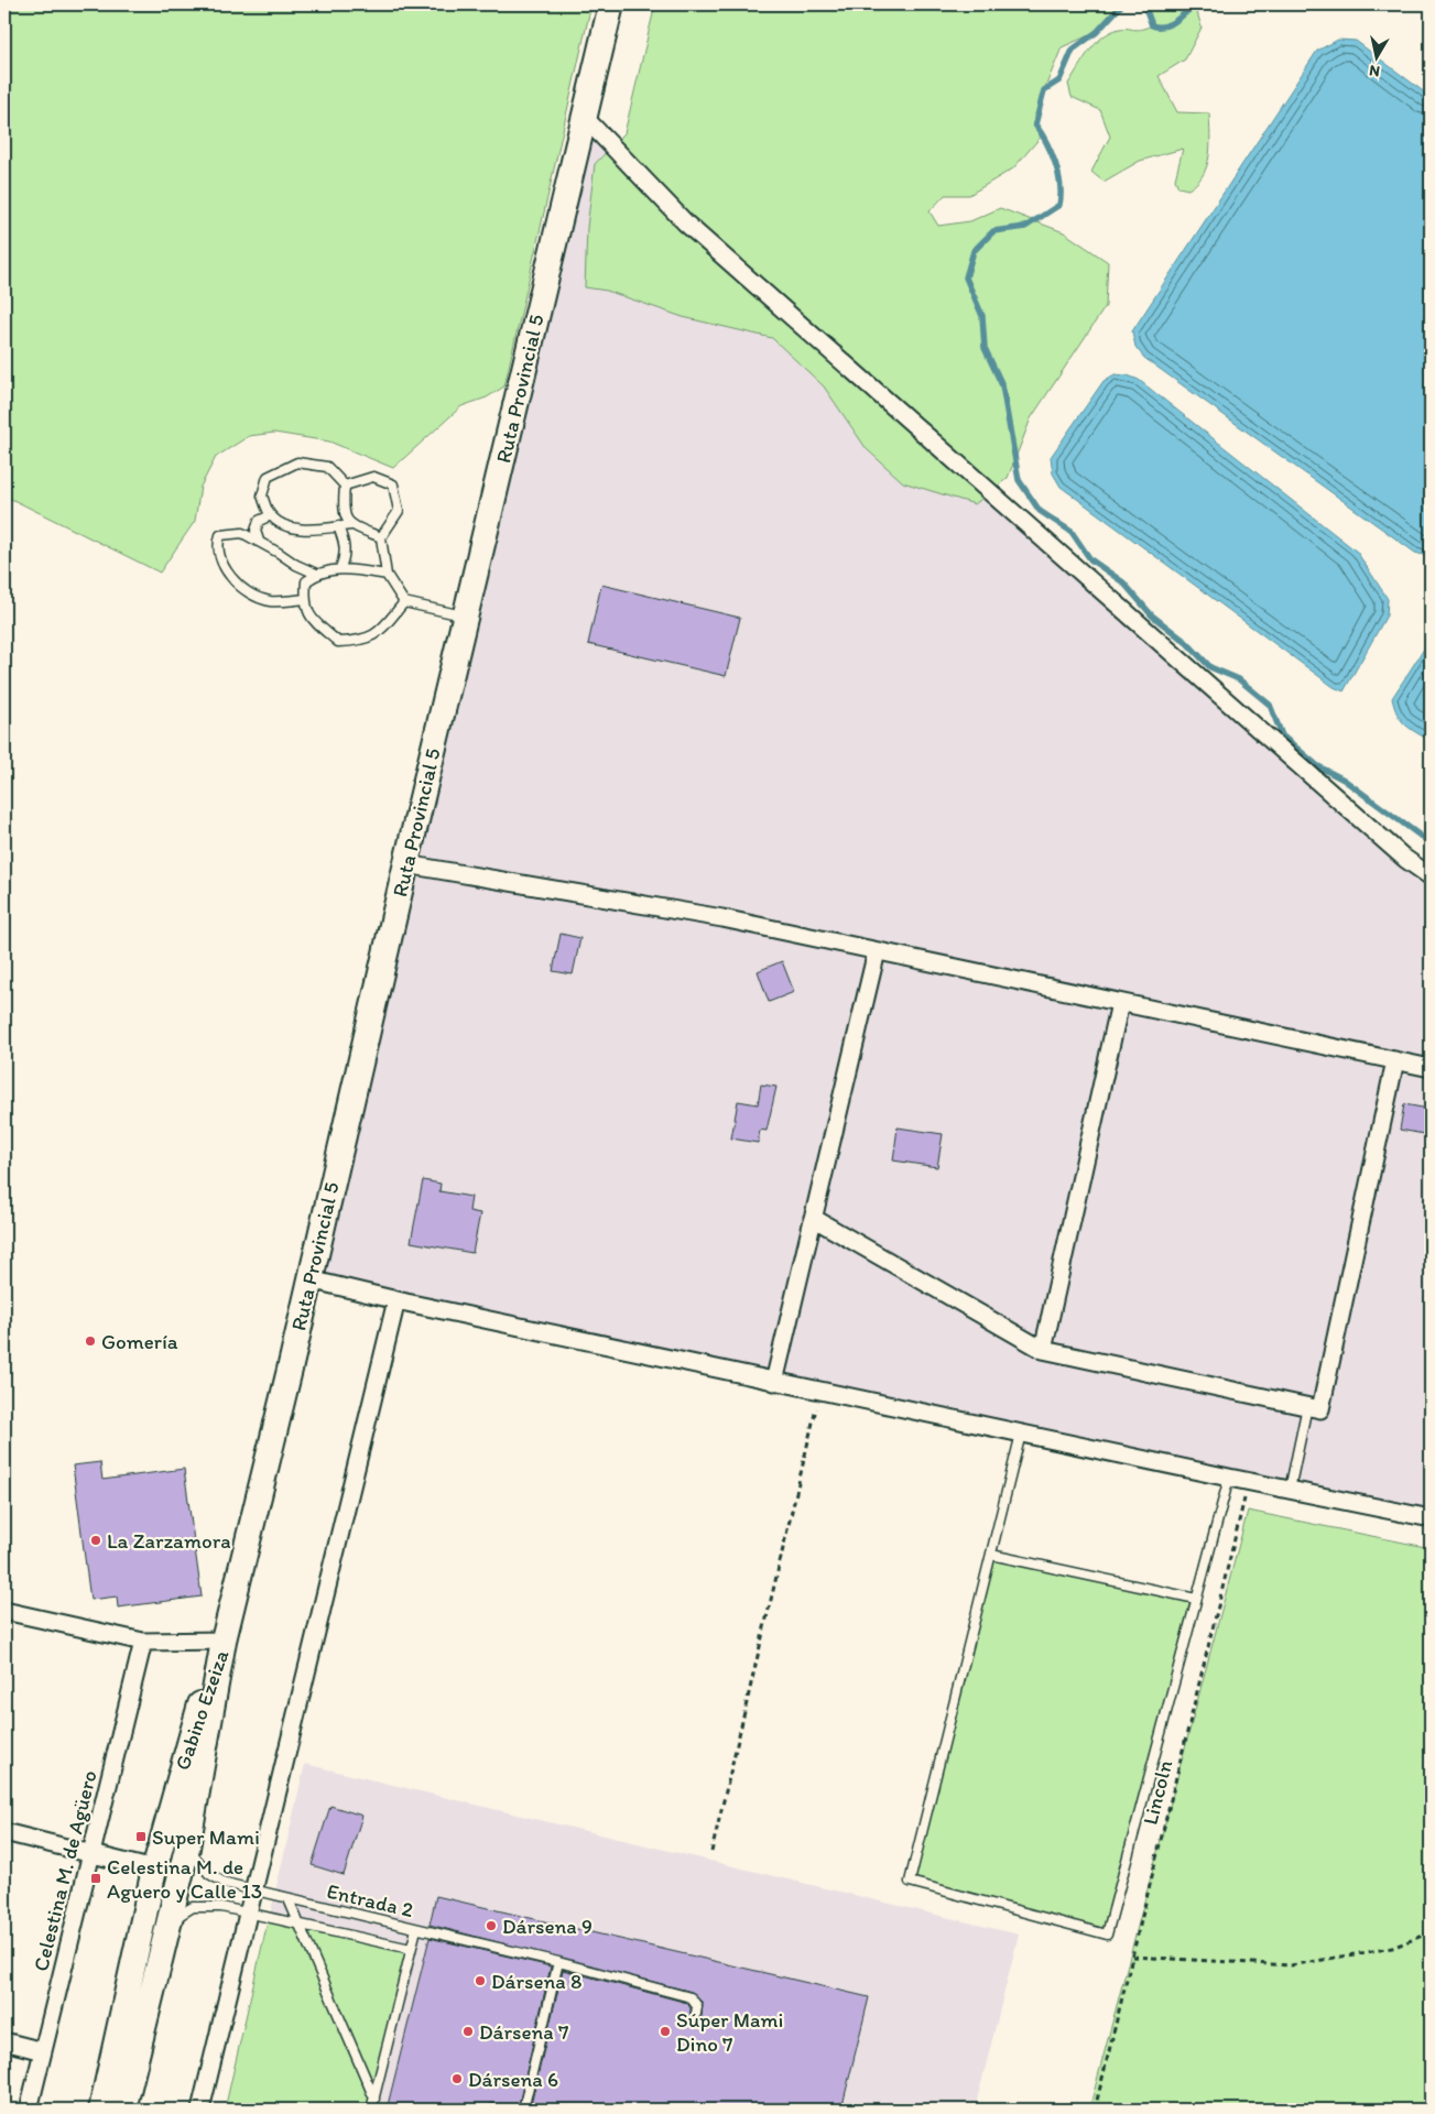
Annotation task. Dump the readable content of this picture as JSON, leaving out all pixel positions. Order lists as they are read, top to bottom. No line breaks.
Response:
{"streets":{"main road":["Ruta Provincial 5","Gabino Ezeiza"],"street":["Celestina M. de Agüero"],"lane":["Entrada 2"],"path":["Lincoln"]},"crossings":[["Ruta Provincial 5","Gabino Ezeiza"],["Gabino Ezeiza","Entrada 2"]],"places":{"other":["Gomería","La Zarzamora","Dársena 9","Dársena 8","Dársena 7","Súper Mami Dino 7","Dársena 6"],"transit":["Super Mami","Celestina M. de Aguero y Calle 13"]},"north":"bottom"}
